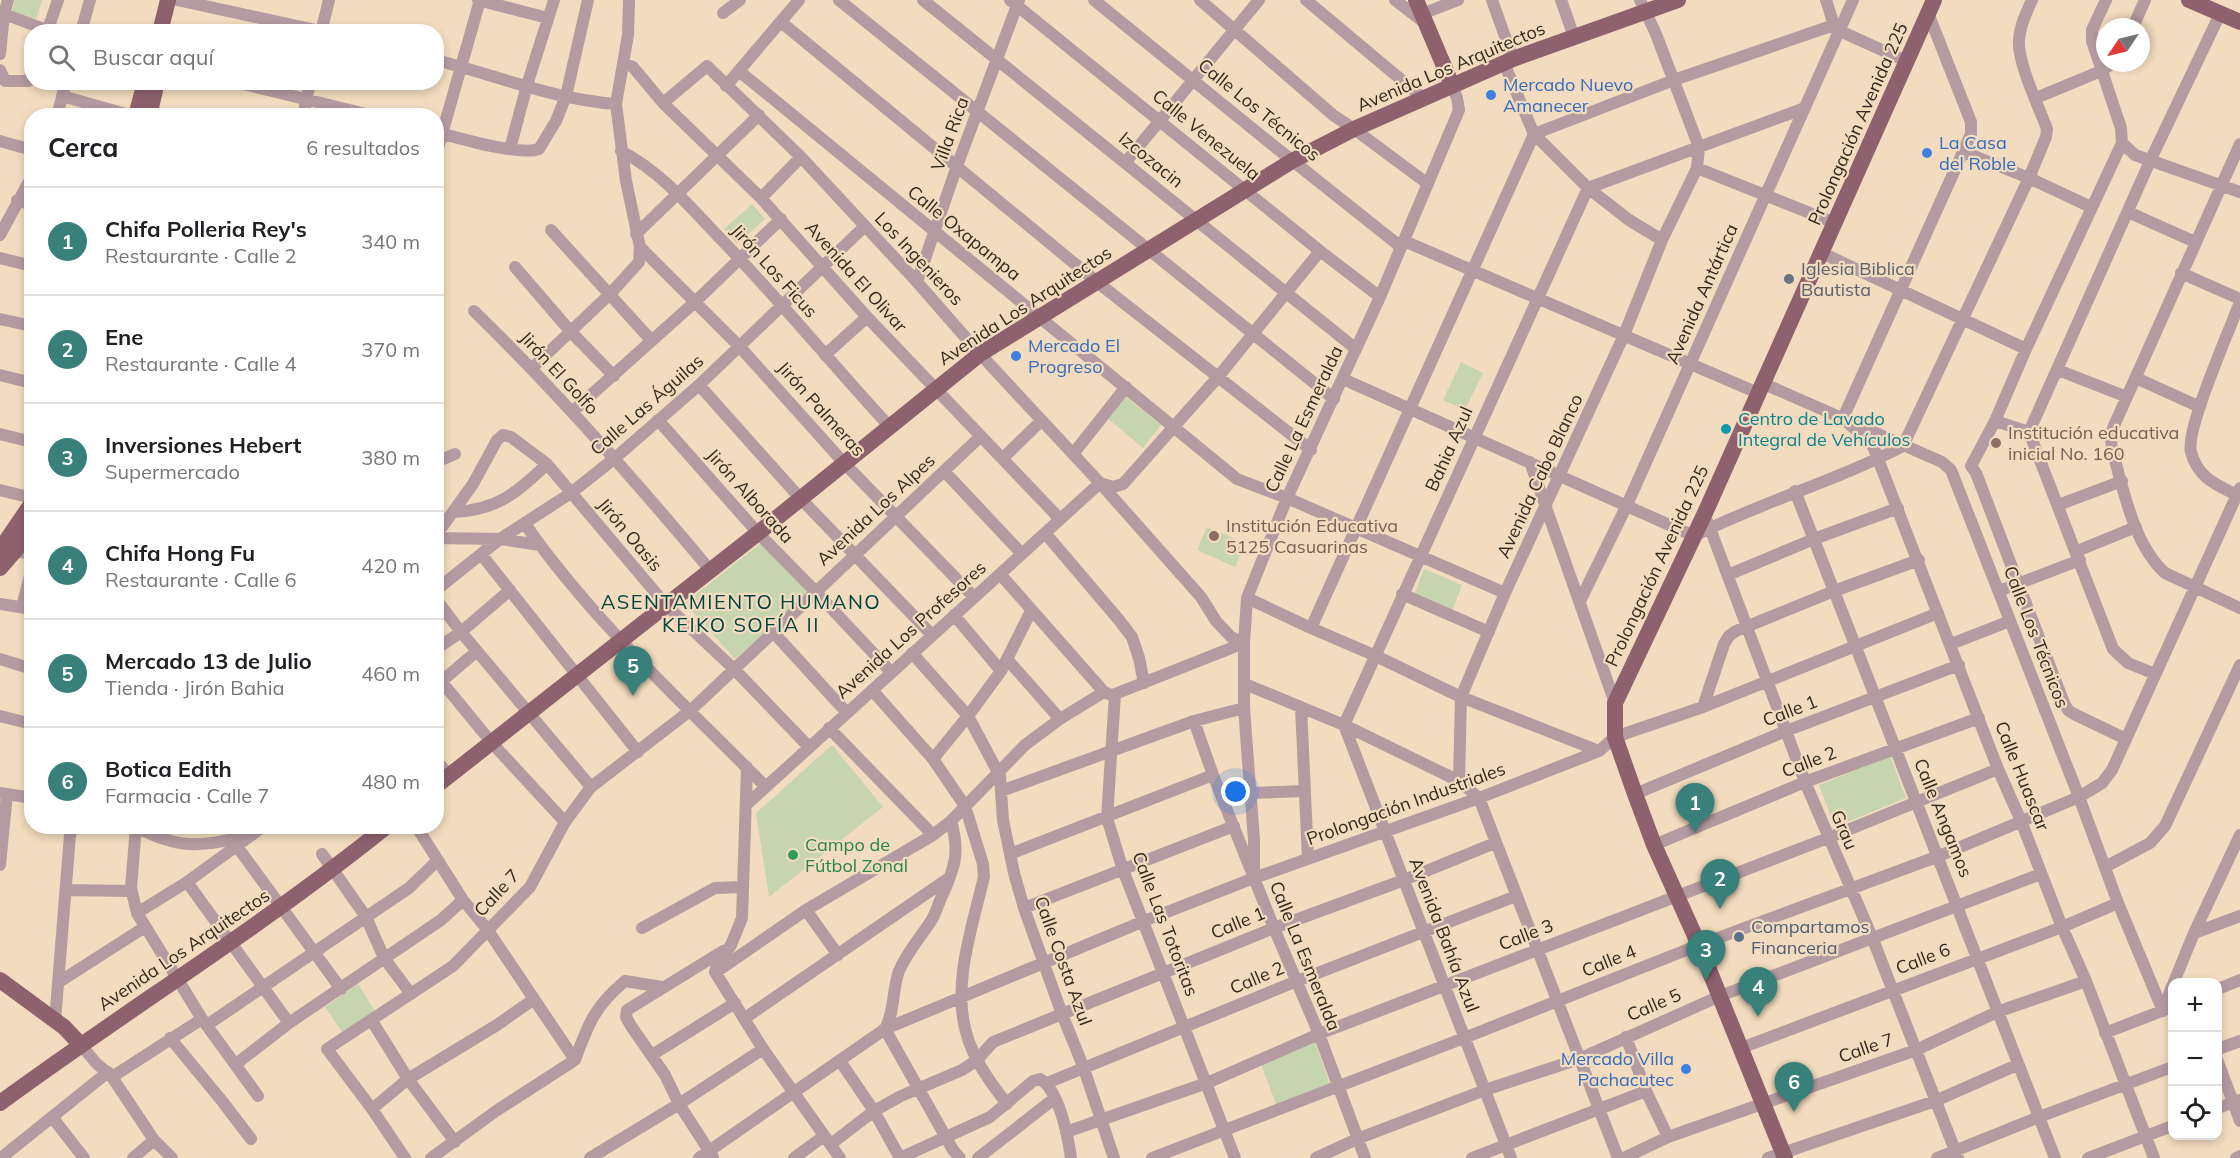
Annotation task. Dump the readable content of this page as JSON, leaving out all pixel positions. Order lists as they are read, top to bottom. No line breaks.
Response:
{"streets":{"main road":["Avenida Los Arquitectos","Prolongación Avenida 225"],"street":["Calle Los Técnicos","Villa Rica","Calle Venezuela","Izcozacin","Calle Oxapampa","Los Ingenieros","Jirón Los Ficus","Avenida El Olivar","Avenida Antártica","Jirón El Golfo","Calle Las Águilas","Jirón Palmeras","Calle La Esmeralda","Bahia Azul","Avenida Cabo Blanco","Jirón Alborada","Avenida Los Alpes","Jirón Oasis","Avenida Los Profesores","Calle 1","Calle 2","Calle Huascar","Prolongación Industriales","Calle Angamos","Grau","Calle 7","Calle Las Totoritas","Avenida Bahía Azul","Calle 3","Calle 6","Calle Costa Azul","Calle 4","Calle 5"]},"crossings":[["Avenida Los Arquitectos","Calle Los Técnicos"],["Avenida Los Arquitectos","Calle Venezuela"],["Avenida Los Arquitectos","Izcozacin"],["Avenida Los Arquitectos","Calle Oxapampa"],["Avenida Los Arquitectos","Los Ingenieros"],["Avenida Los Arquitectos","Jirón Los Ficus"],["Avenida Los Arquitectos","Avenida El Olivar"],["Avenida Los Arquitectos","Jirón El Golfo"],["Avenida Los Arquitectos","Jirón Palmeras"],["Avenida Los Arquitectos","Calle La Esmeralda"],["Avenida Los Arquitectos","Jirón Alborada"],["Avenida Los Arquitectos","Jirón Oasis"],["Calle Los Técnicos","Prolongación Avenida 225"],["Calle Los Técnicos","Avenida Antártica"],["Calle Los Técnicos","Calle La Esmeralda"],["Calle Los Técnicos","Bahia Azul"],["Calle Los Técnicos","Avenida Cabo Blanco"],["Calle Los Técnicos","Calle Huascar"],["Calle Los Técnicos","Calle 6"],["Calle Los Técnicos","Calle 4"],["Prolongación Avenida 225","Calle 1"],["Prolongación Avenida 225","Calle 2"],["Prolongación Avenida 225","Prolongación Industriales"],["Prolongación Avenida 225","Grau"],["Prolongación Avenida 225","Calle 7"],["Prolongación Avenida 225","Calle 3"],["Prolongación Avenida 225","Calle 6"],["Prolongación Avenida 225","Calle 4"],["Prolongación Avenida 225","Calle 5"],["Villa Rica","Calle Venezuela"],["Villa Rica","Izcozacin"],["Villa Rica","Calle Oxapampa"],["Villa Rica","Los Ingenieros"],["Calle Venezuela","Calle La Esmeralda"],["Izcozacin","Calle La Esmeralda"],["Calle Oxapampa","Calle La Esmeralda"],["Calle Oxapampa","Bahia Azul"],["Calle Oxapampa","Avenida Cabo Blanco"],["Los Ingenieros","Avenida El Olivar"],["Los Ingenieros","Calle Las Águilas"],["Los Ingenieros","Calle La Esmeralda"],["Los Ingenieros","Avenida Los Profesores"],["Jirón Los Ficus","Calle Las Águilas"],["Avenida El Olivar","Calle Las Águilas"],["Avenida El Olivar","Avenida Los Alpes"],["Avenida El Olivar","Avenida Los Profesores"],["Jirón El Golfo","Calle Las Águilas"],["Calle Las Águilas","Jirón Palmeras"],["Calle Las Águilas","Jirón Alborada"],["Calle Las Águilas","Jirón Oasis"],["Jirón Palmeras","Avenida Los Alpes"],["Jirón Palmeras","Avenida Los Profesores"],["Calle La Esmeralda","Calle 1"],["Calle La Esmeralda","Calle 2"],["Calle La Esmeralda","Prolongación Industriales"],["Calle La Esmeralda","Calle 3"],["Calle La Esmeralda","Calle 4"],["Calle La Esmeralda","Calle 5"],["Bahia Azul","Avenida Bahía Azul"],["Jirón Alborada","Avenida Los Alpes"],["Jirón Alborada","Avenida Los Profesores"],["Avenida Los Alpes","Jirón Oasis"],["Avenida Los Alpes","Calle 7"],["Jirón Oasis","Avenida Los Profesores"],["Avenida Los Profesores","Calle Costa Azul"],["Calle 1","Calle Huascar"],["Calle 1","Calle Angamos"],["Calle 1","Grau"],["Calle 1","Calle Las Totoritas"],["Calle 1","Avenida Bahía Azul"],["Calle 1","Calle Costa Azul"],["Calle 2","Calle Huascar"],["Calle 2","Calle Angamos"],["Calle 2","Grau"],["Calle 2","Calle Las Totoritas"],["Calle 2","Avenida Bahía Azul"],["Calle 2","Calle Costa Azul"],["Calle Huascar","Prolongación Industriales"],["Calle Huascar","Calle 7"],["Calle Huascar","Calle 3"],["Calle Huascar","Calle 6"],["Calle Huascar","Calle 4"],["Calle Huascar","Calle 5"],["Prolongación Industriales","Calle Angamos"],["Prolongación Industriales","Grau"],["Prolongación Industriales","Calle Las Totoritas"],["Prolongación Industriales","Avenida Bahía Azul"],["Prolongación Industriales","Calle Costa Azul"],["Calle Angamos","Calle 7"],["Calle Angamos","Calle 3"],["Calle Angamos","Calle 6"],["Calle Angamos","Calle 4"],["Calle Angamos","Calle 5"],["Grau","Calle 7"],["Grau","Calle 3"],["Grau","Calle 6"],["Grau","Calle 4"],["Grau","Calle 5"],["Calle Las Totoritas","Calle 3"],["Calle Las Totoritas","Calle 4"],["Avenida Bahía Azul","Calle 3"],["Avenida Bahía Azul","Calle 4"],["Avenida Bahía Azul","Calle 5"],["Calle 3","Calle Costa Azul"]],"districts":["ASENTAMIENTO HUMANO KEIKO SOFÍA II"],"places":["Mercado Nuevo Amanecer","La Casa del Roble","Iglesia Biblica Bautista","Mercado El Progreso","Centro de Lavado Integral de Vehículos","Institución educativa inicial No. 160","Institución Educativa 5125 Casuarinas","Campo de Fútbol Zonal","Compartamos Financeria","Mercado Villa Pachacutec"],"north":"bottom left","page":{"search":"Buscar aquí","heading":["Cerca","6 resultados"],"list":[{"mark":"1","name":"Chifa Polleria Rey's","note":"Restaurante · Calle 2","value":"340 m"},{"mark":"2","name":"Ene","note":"Restaurante · Calle 4","value":"370 m"},{"mark":"3","name":"Inversiones Hebert","note":"Supermercado","value":"380 m"},{"mark":"4","name":"Chifa Hong Fu","note":"Restaurante · Calle 6","value":"420 m"},{"mark":"5","name":"Mercado 13 de Julio","note":"Tienda · Jirón Bahia","value":"460 m"},{"mark":"6","name":"Botica Edith","note":"Farmacia · Calle 7","value":"480 m"}],"pins":["5","1","2","3","4","6"],"map_buttons":["+","−"]}}
